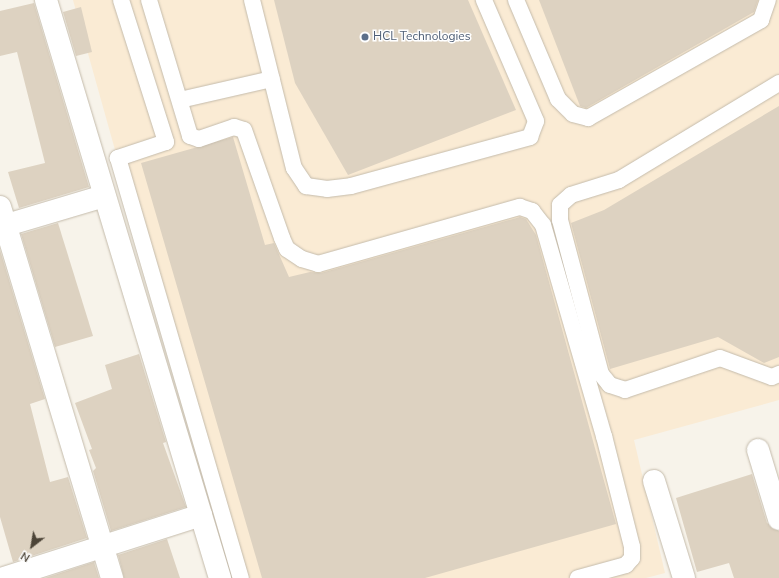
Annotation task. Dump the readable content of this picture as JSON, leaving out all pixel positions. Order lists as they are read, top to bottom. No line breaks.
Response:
{"places":["HCL Technologies"],"north":"bottom left"}
